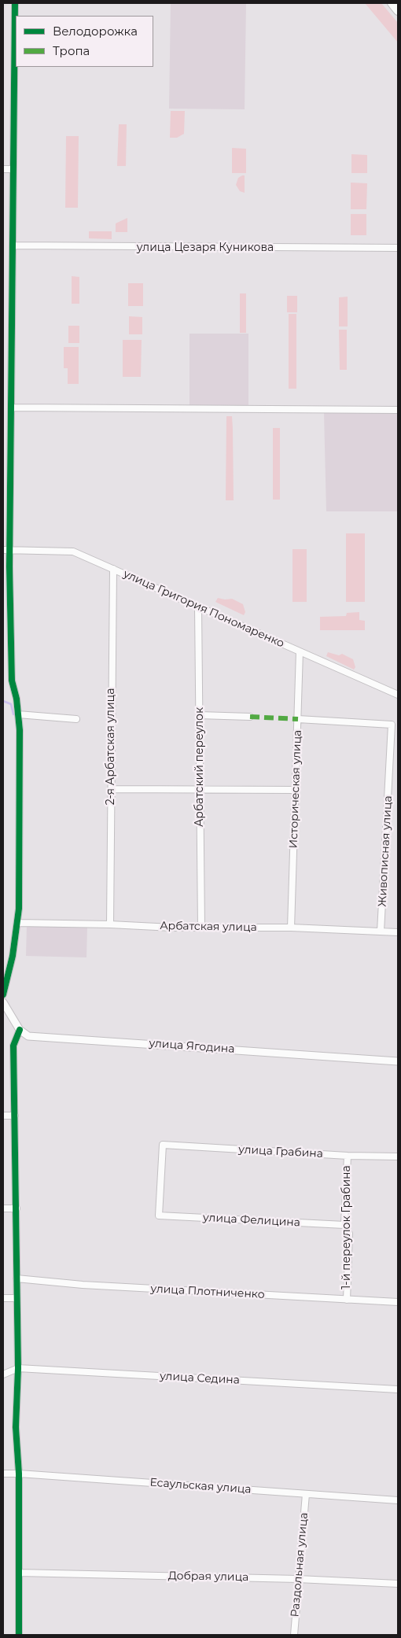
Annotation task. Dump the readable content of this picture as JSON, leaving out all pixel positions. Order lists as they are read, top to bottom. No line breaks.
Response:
{"streets":{"street":["улица Цезаря Куникова","улица Григория Пономаренко","2-я Арбатская улица","Арбатский переулок","Историческая улица","Живописная улица","Арбатская улица","улица Ягодина","улица Грабина","улица Фелицина","1-й переулок Грабина","улица Плотниченко","улица Седина","Есаульская улица","Раздольная улица","Добрая улица"]},"crossings":[["улица Григория Пономаренко","2-я Арбатская улица"],["улица Григория Пономаренко","Арбатский переулок"],["улица Григория Пономаренко","Историческая улица"],["2-я Арбатская улица","Арбатская улица"],["Арбатский переулок","Арбатская улица"],["Историческая улица","Живописная улица"],["Историческая улица","Арбатская улица"],["Живописная улица","Арбатская улица"],["улица Грабина","улица Фелицина"],["улица Грабина","1-й переулок Грабина"],["улица Фелицина","1-й переулок Грабина"],["1-й переулок Грабина","улица Плотниченко"],["Есаульская улица","Раздольная улица"],["Раздольная улица","Добрая улица"]],"legend":["Велодорожка","Тропа"]}
